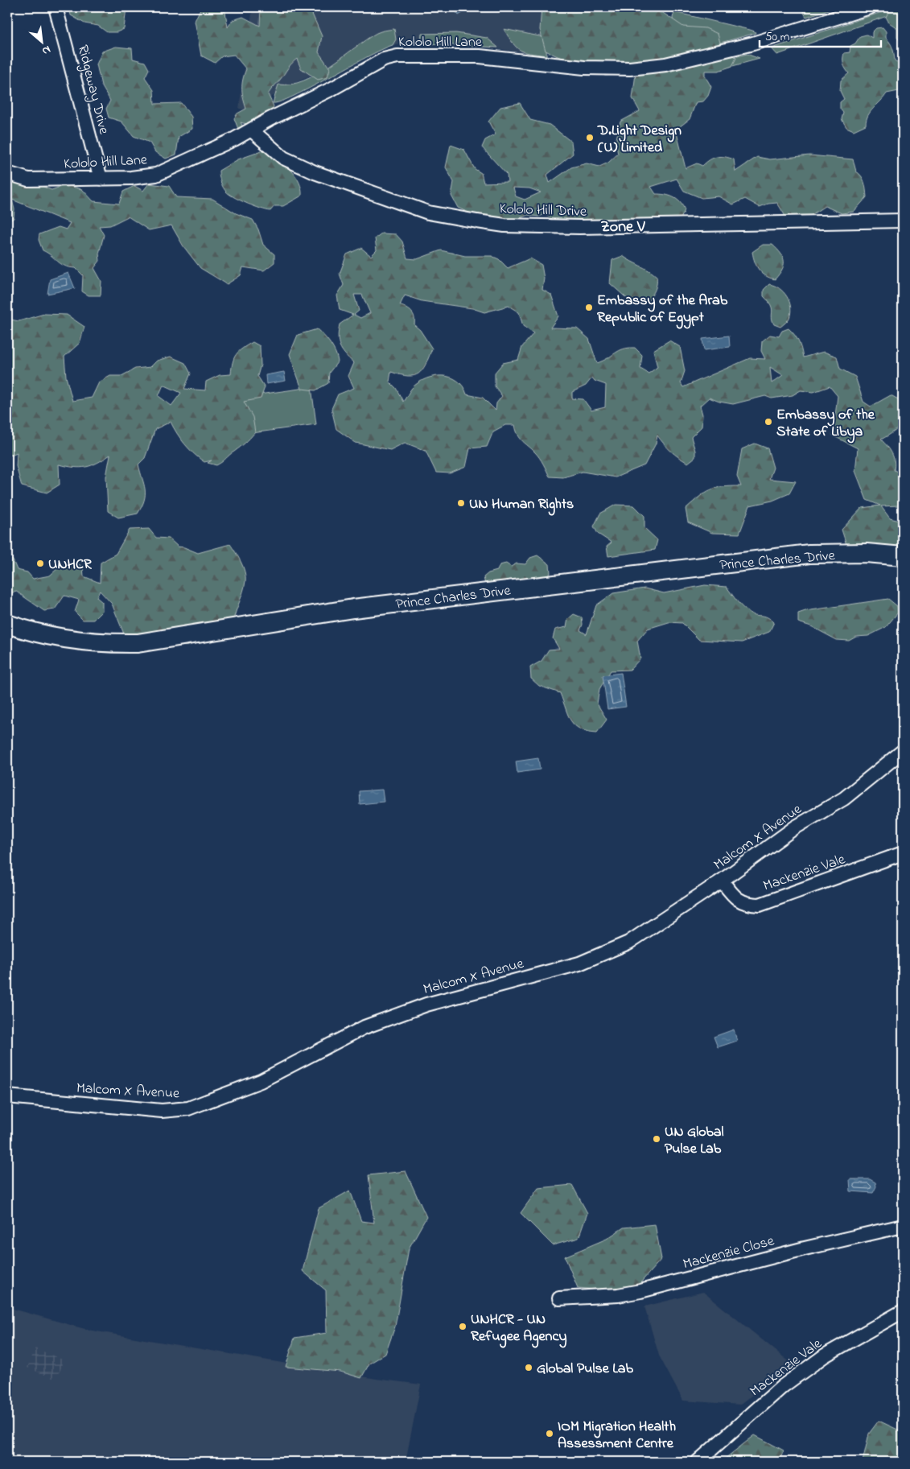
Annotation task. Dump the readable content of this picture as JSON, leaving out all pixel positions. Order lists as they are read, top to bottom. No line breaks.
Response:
{"streets":{"street":["Kololo Hill Lane","Ridgeway Drive","Kololo Hill Drive","Prince Charles Drive","Malcom X Avenue","Mackenzie Vale","Mackenzie Close"]},"crossings":[["Kololo Hill Lane","Ridgeway Drive"],["Kololo Hill Lane","Kololo Hill Drive"],["Malcom X Avenue","Mackenzie Vale"]],"districts":["Zone V"],"places":["D.Light Design (U) Limited","Embassy of the Arab Republic of Egypt","Embassy of the State of Libya","UN Human Rights","UNHCR","UN Global Pulse Lab","UNHCR - UN Refugee Agency","Global Pulse Lab","IOM Migration Health Assessment Centre"],"scale_bar":"50 m","north":"bottom right"}
